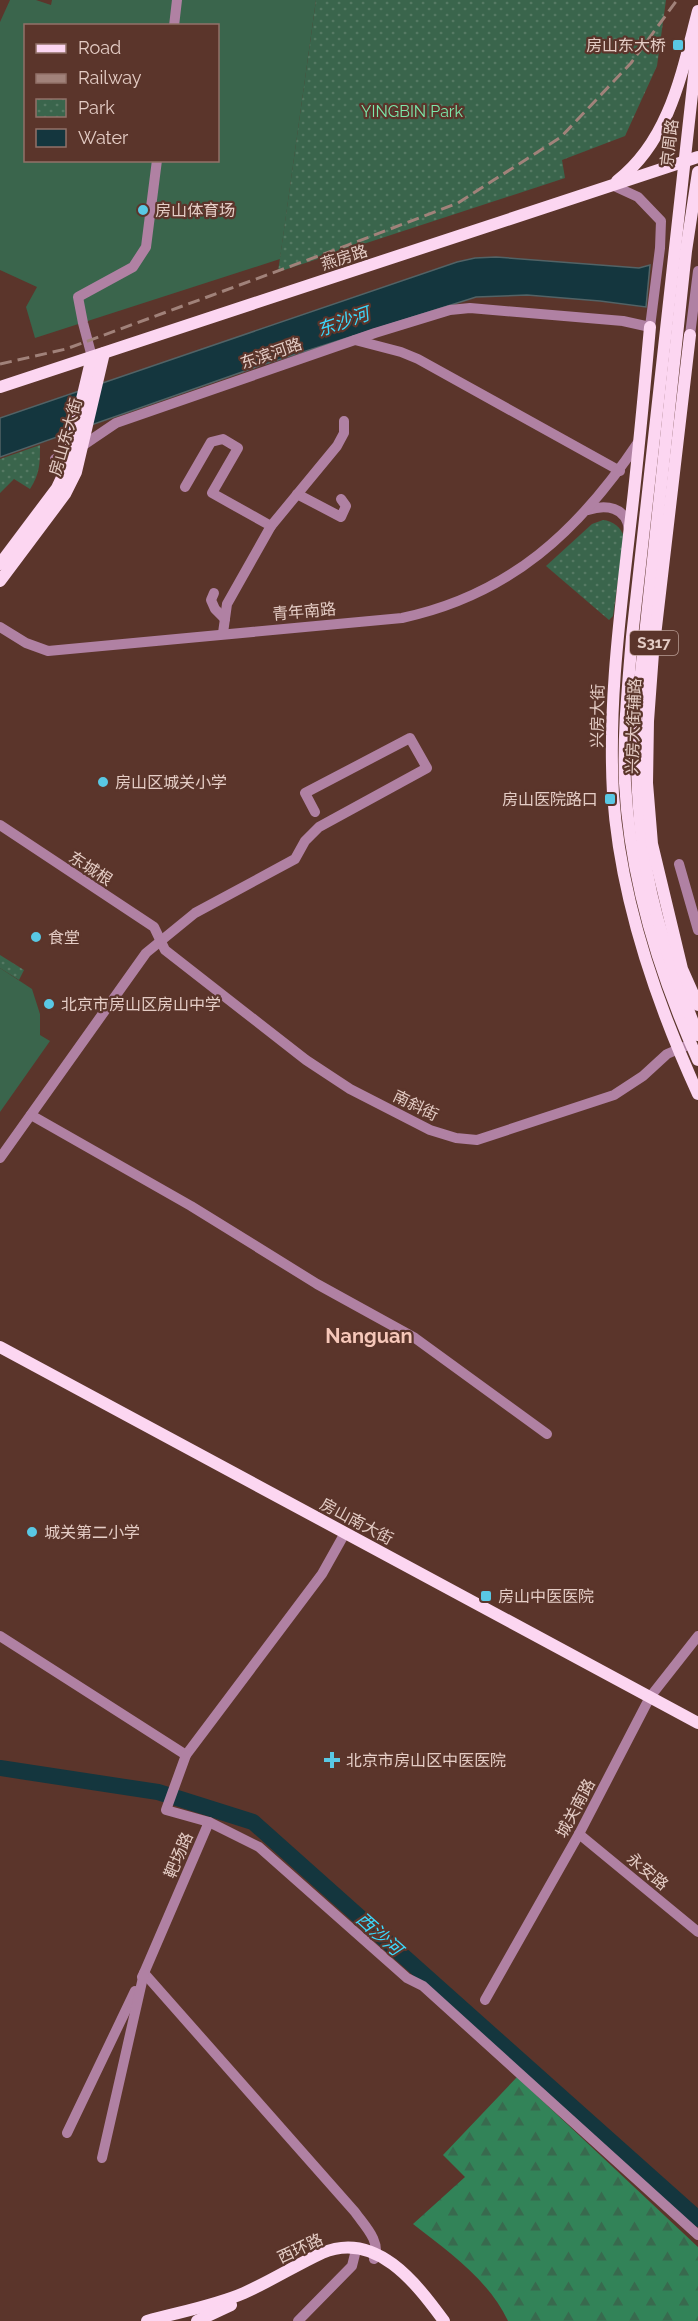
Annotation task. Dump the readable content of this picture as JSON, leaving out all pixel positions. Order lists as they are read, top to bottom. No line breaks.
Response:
{"streets":{"main road":["京周路","燕房路","房山东大街","S317","兴房大街","兴房大街辅路","房山南大街","西环路"],"street":["东滨河路","青年南路","东城根","南斜街","城关南路","靶场路","永安路"]},"crossings":[["京周路","燕房路"],["燕房路","房山东大街"],["东滨河路","房山东大街"],["东滨河路","兴房大街"],["青年南路","兴房大街"],["兴房大街","南斜街"],["东城根","南斜街"],["房山南大街","城关南路"],["房山南大街","靶场路"],["城关南路","永安路"]],"districts":["Nanguan"],"water":["东沙河","西沙河"],"parks":["YINGBIN Park"],"places":{"transit":["房山东大桥","房山医院路口","房山中医医院"],"other":["房山体育场","房山区城关小学","食堂","北京市房山区房山中学","城关第二小学"],"health":["北京市房山区中医医院"]},"legend":["Road","Railway","Park","Water"]}
